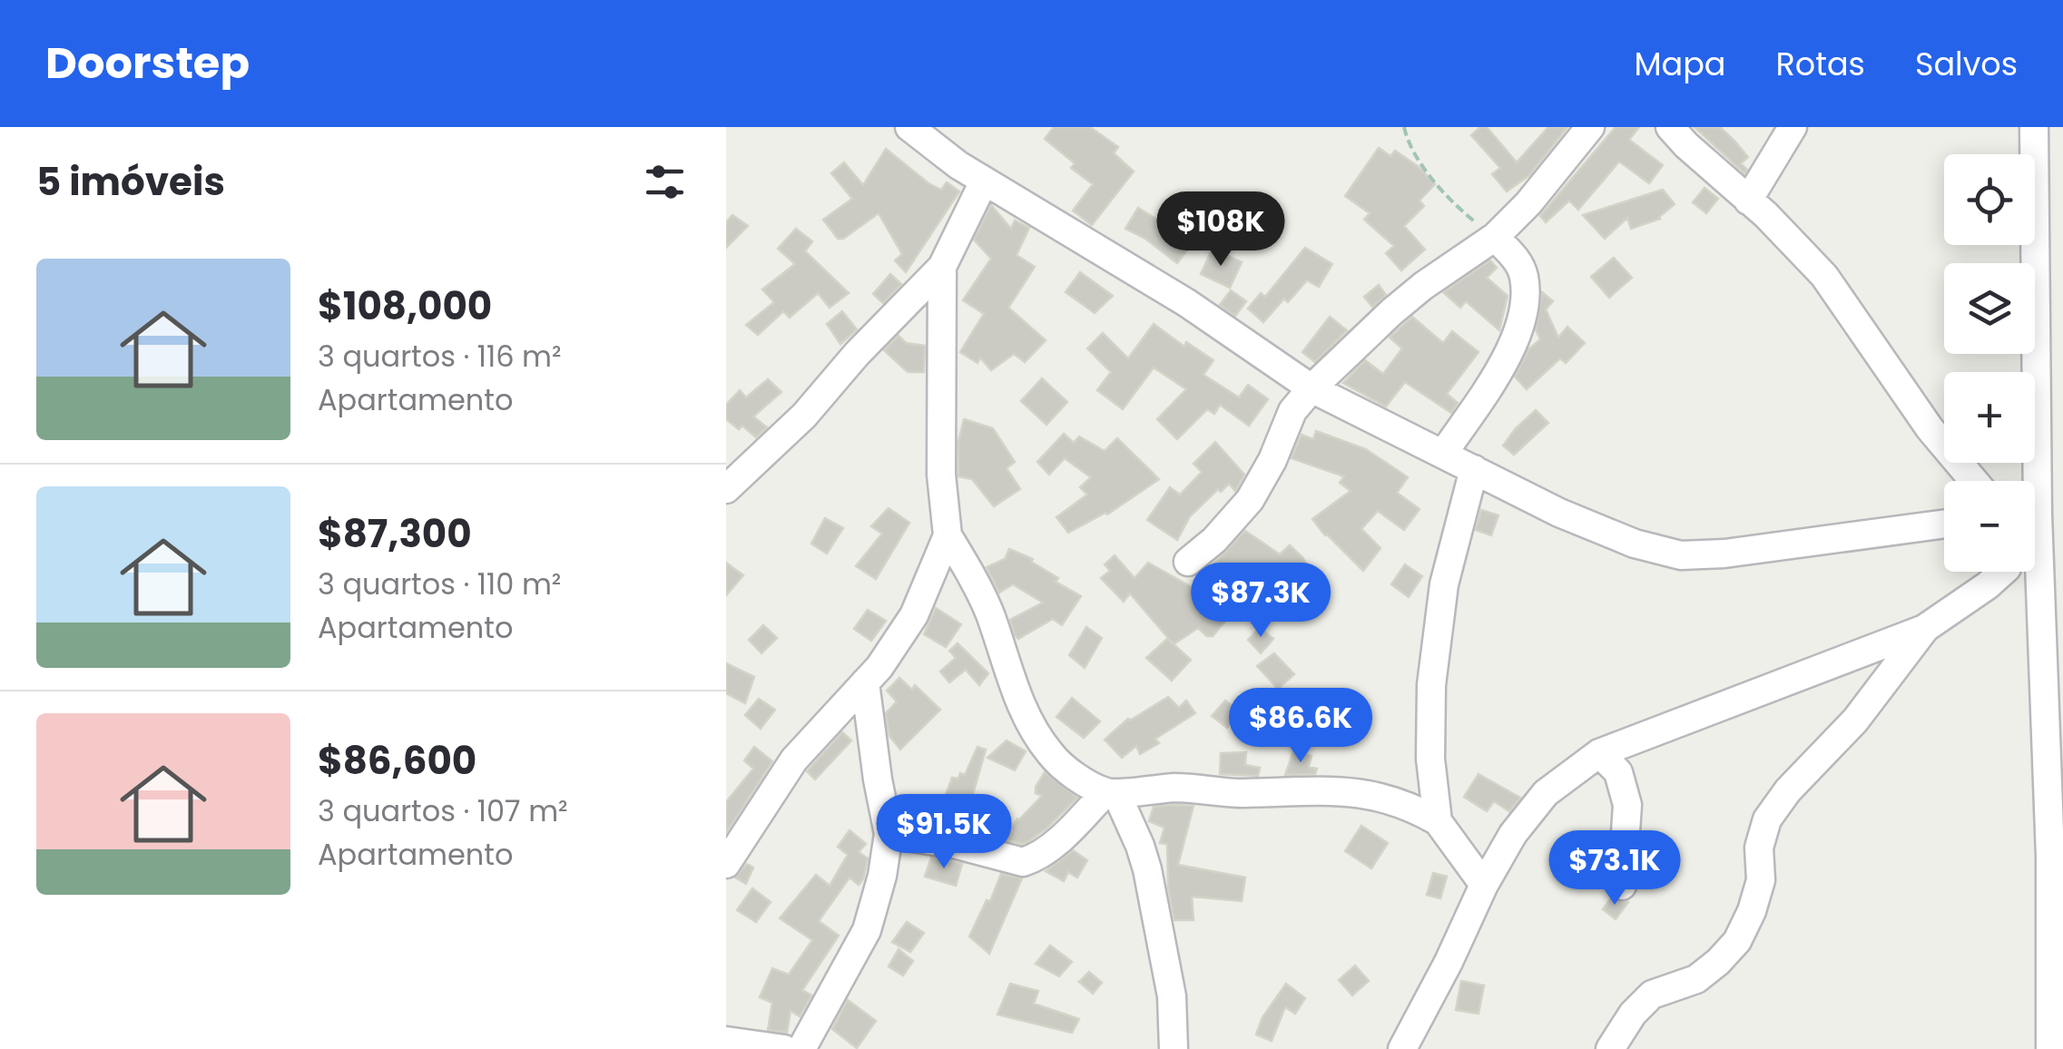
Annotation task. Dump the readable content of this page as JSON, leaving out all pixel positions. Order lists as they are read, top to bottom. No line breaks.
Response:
{"page":{"header":"Doorstep","nav":["Mapa","Rotas","Salvos"],"heading":"5 imóveis","map_buttons":["+","−"],"price":["$108K","$87.3K","$86.6K","$91.5K","$73.1K"],"list":[{"name":"$108,000","note":"3 quartos · 116 m² · Apartamento"},{"name":"$87,300","note":"3 quartos · 110 m² · Apartamento"},{"name":"$86,600","note":"3 quartos · 107 m² · Apartamento"}]}}
